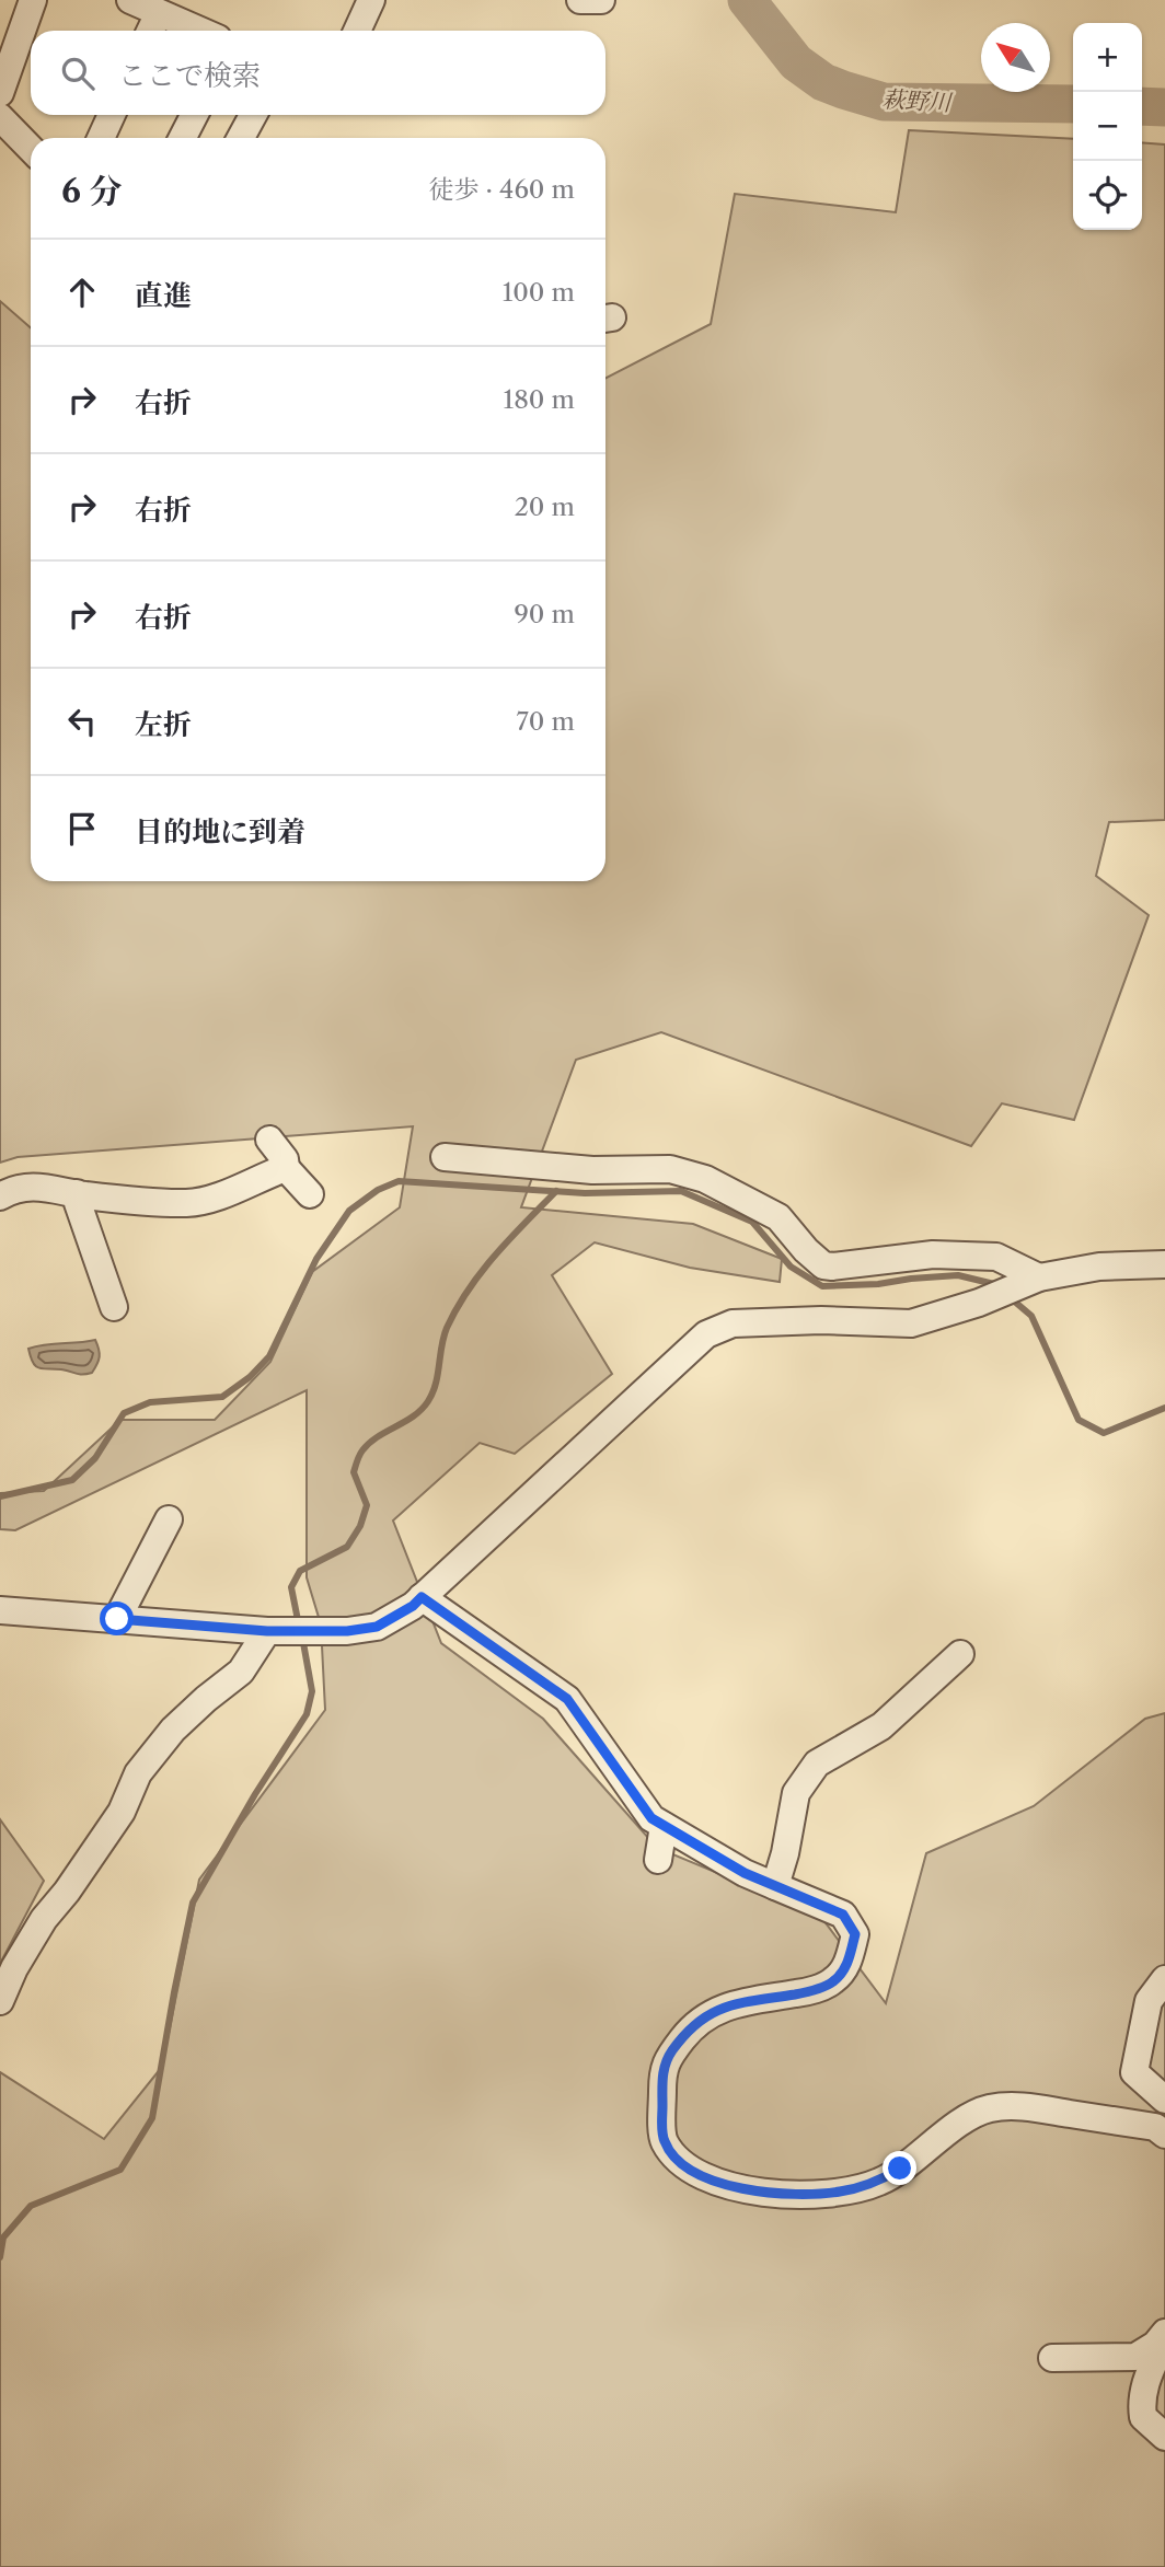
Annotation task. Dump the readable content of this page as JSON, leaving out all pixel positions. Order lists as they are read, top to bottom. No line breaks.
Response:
{"water":["萩野川"],"north":"top left","page":{"map_buttons":["+","−"],"search":"ここで検索","heading":["6 分","徒歩 · 460 m"],"list":[["直進","100 m"],["右折","180 m"],["右折","20 m"],["右折","90 m"],["左折","70 m"],"目的地に到着"]}}
